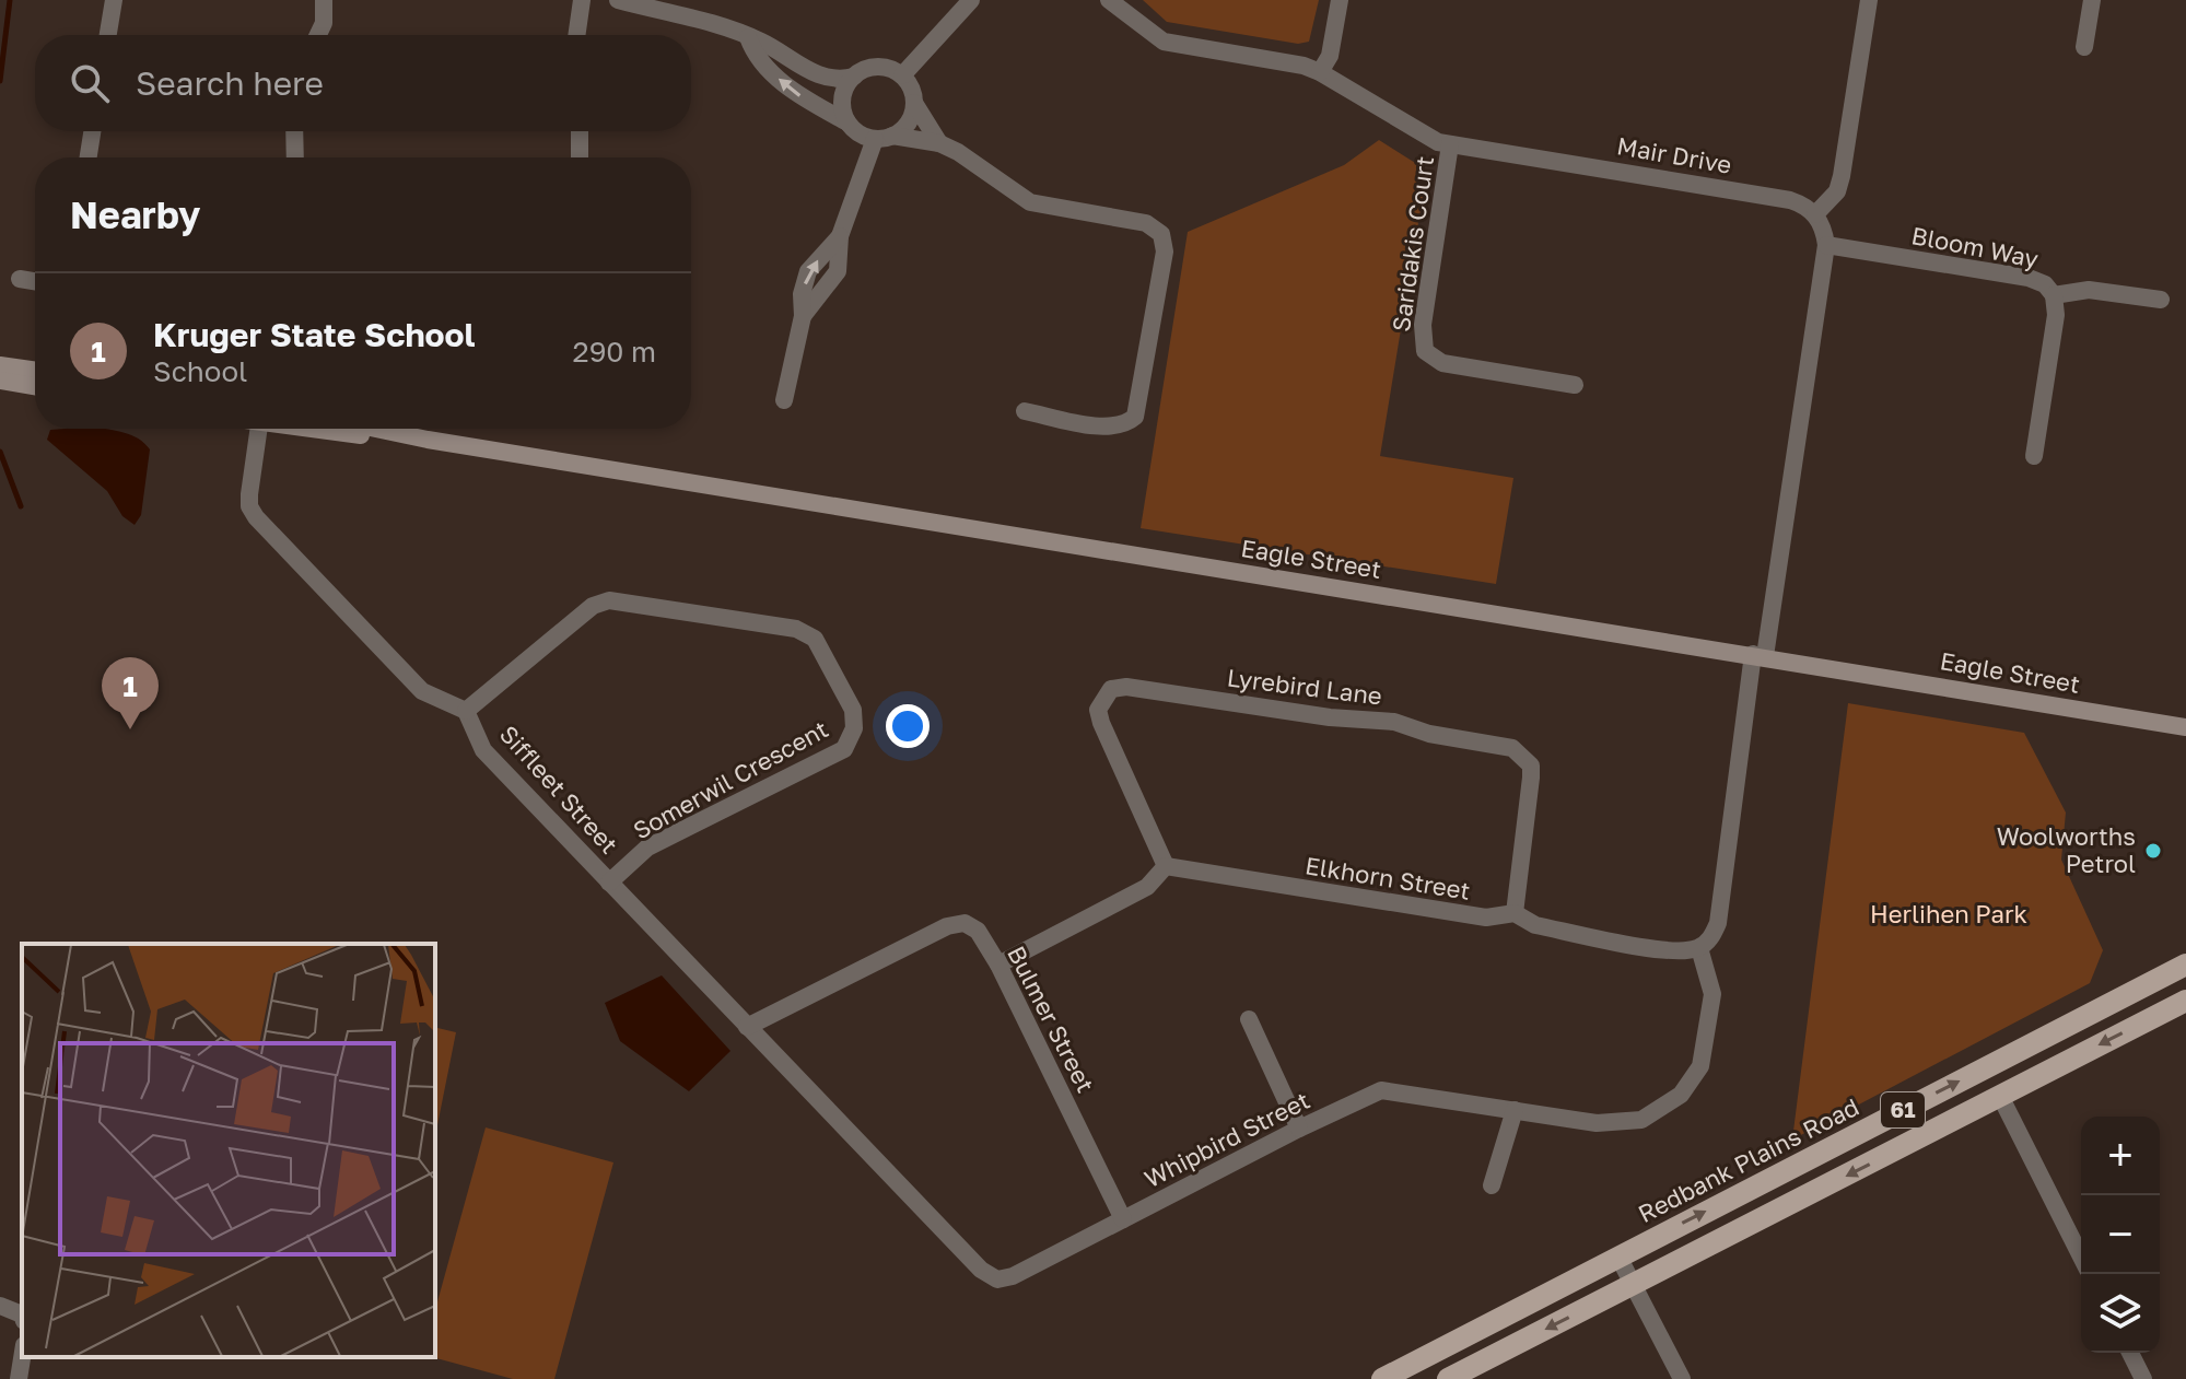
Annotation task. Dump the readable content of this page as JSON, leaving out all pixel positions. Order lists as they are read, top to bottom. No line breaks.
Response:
{"streets":{"main road":["61","Redbank Plains Road"],"street":["Mair Drive","Saridakis Court","Bloom Way","Eagle Street","Lyrebird Lane","Somerwil Crescent","Siffleet Street","Elkhorn Street","Bulmer Street","Whipbird Street"]},"crossings":[["Mair Drive","Saridakis Court"],["Lyrebird Lane","Elkhorn Street"],["Somerwil Crescent","Siffleet Street"],["Siffleet Street","Bulmer Street"],["Siffleet Street","Whipbird Street"],["Elkhorn Street","Whipbird Street"],["Bulmer Street","Whipbird Street"]],"parks":["Herlihen Park"],"places":["Woolworths Petrol"],"page":{"search":"Search here","heading":"Nearby","list":[{"mark":"1","name":"Kruger State School","note":"School","value":"290 m"}],"pins":"1","map_buttons":["+","−"]}}
